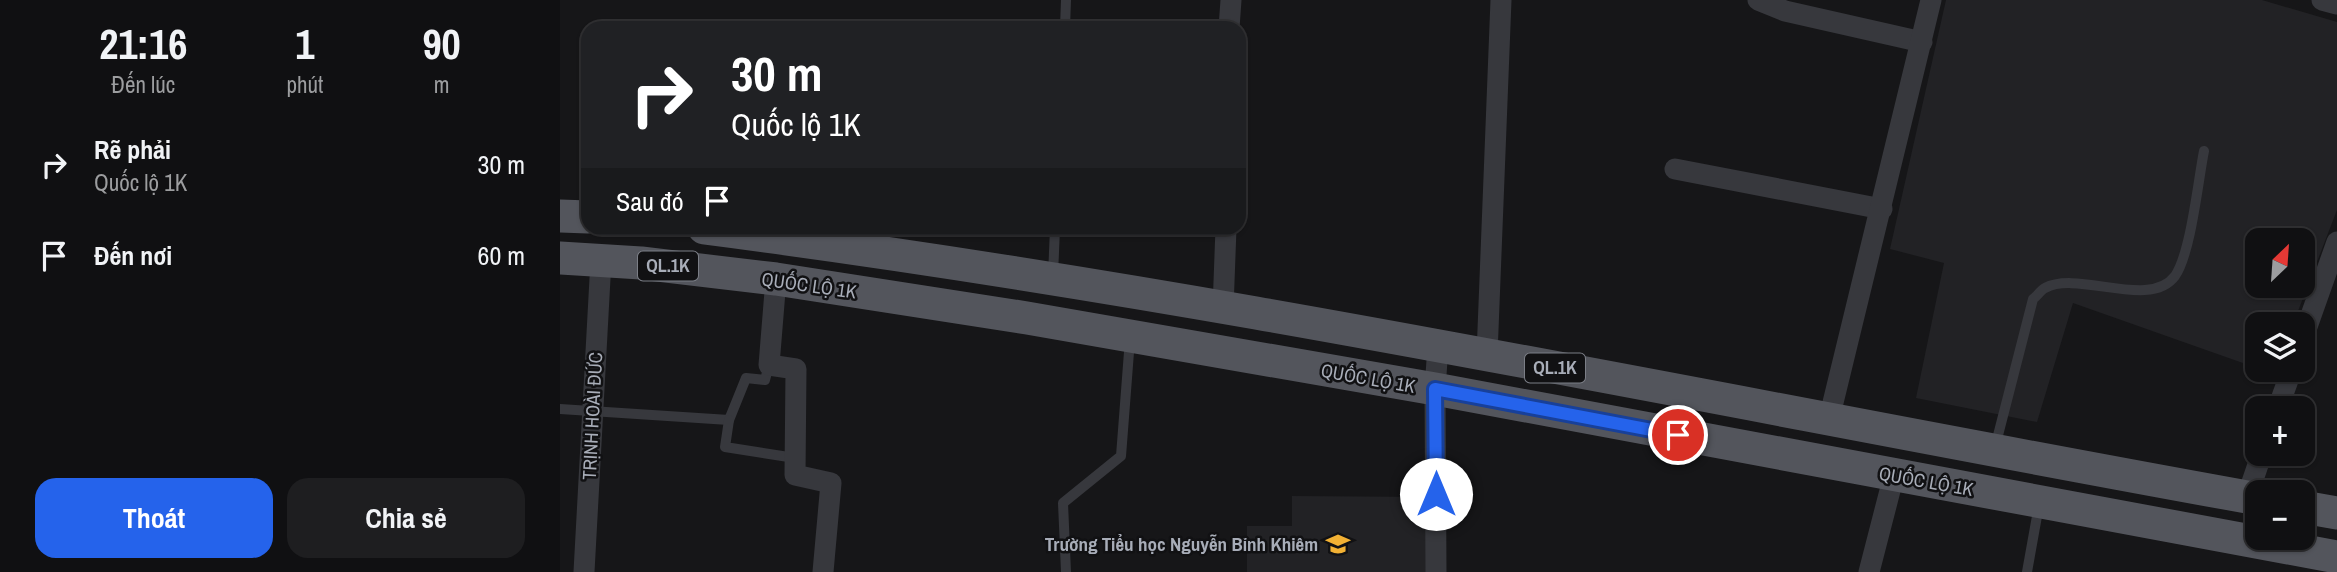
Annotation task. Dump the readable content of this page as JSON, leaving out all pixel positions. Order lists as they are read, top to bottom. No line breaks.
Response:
{"streets":{"main road":["QL.1K","QUỐC LỘ 1K"],"street":["TRỊNH HOÀI ĐỨC"]},"crossings":[["QUỐC LỘ 1K","TRỊNH HOÀI ĐỨC"]],"places":{"school or university":["Trường Tiểu học Nguyễn Bỉnh Khiêm"]},"north":"top right","page":{"eta":["21:16","Đến lúc","1","phút","90","m"],"turn":["30 m","Quốc lộ 1K"],"list":[{"name":"Rẽ phải","note":"Quốc lộ 1K","value":"30 m"},{"name":"Đến nơi","value":"60 m"}],"then":"Sau đó","map_buttons":["+","−"],"buttons":["Thoát","Chia sẻ"]}}
